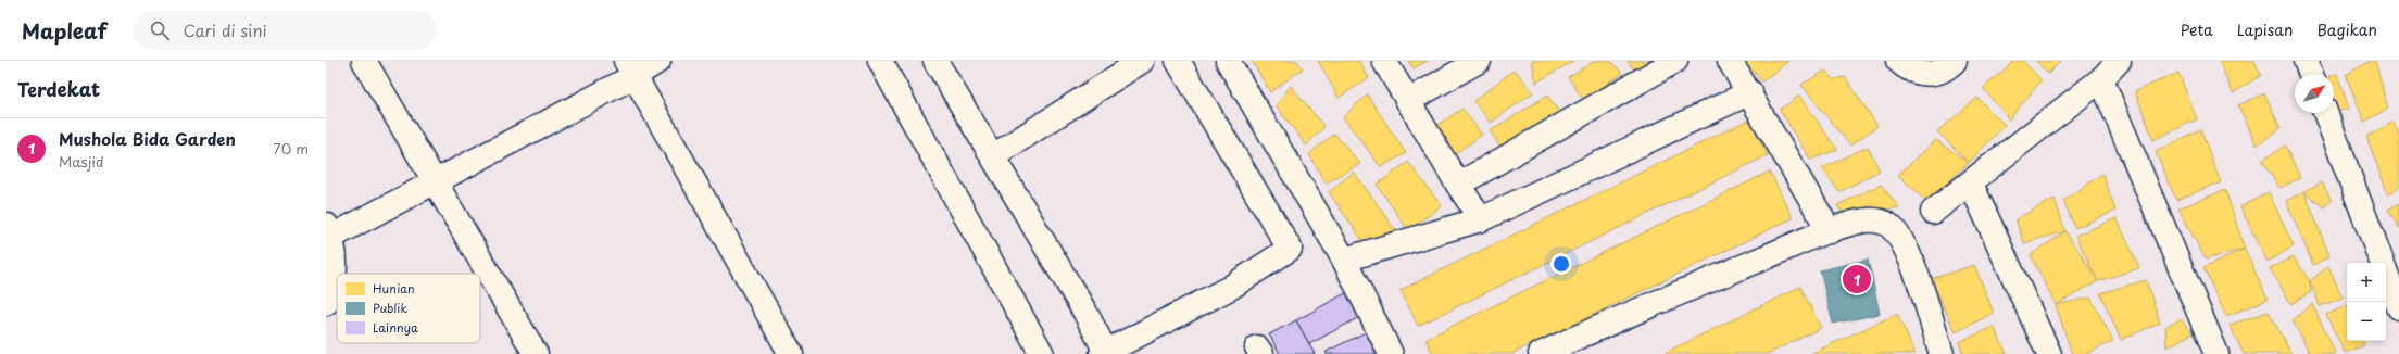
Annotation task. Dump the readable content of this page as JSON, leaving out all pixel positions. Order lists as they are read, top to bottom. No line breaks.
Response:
{"legend":["Hunian","Publik","Lainnya"],"north":"top right","page":{"header":"Mapleaf","search":"Cari di sini","nav":["Peta","Lapisan","Bagikan"],"heading":"Terdekat","list":[{"mark":"1","name":"Mushola Bida Garden","note":"Masjid","value":"70 m"}],"map_buttons":["+","−"],"pins":"1"}}
